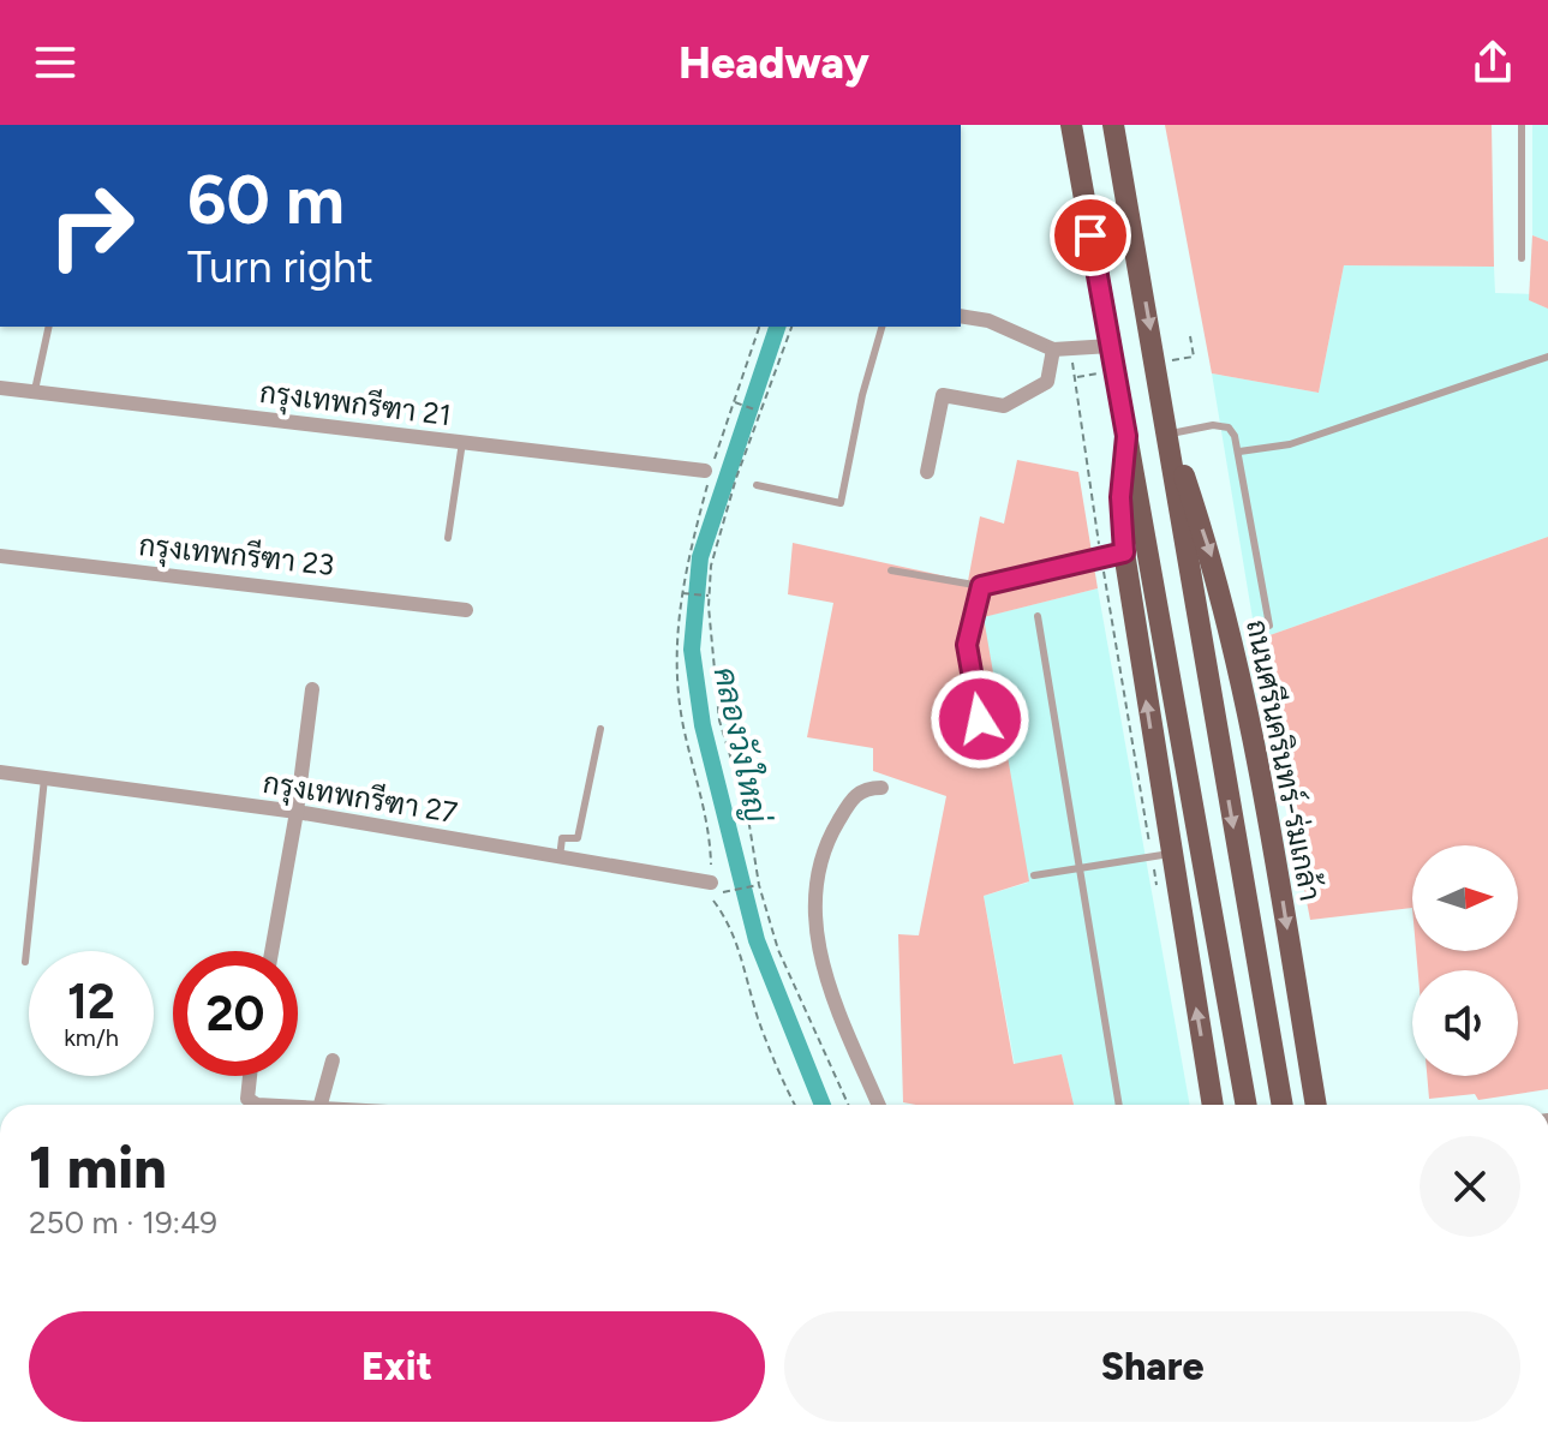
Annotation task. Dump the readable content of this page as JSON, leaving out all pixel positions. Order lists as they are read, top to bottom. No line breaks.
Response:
{"streets":{"main road":["ถนนศรีนครินทร์-ร่มเกล้า"],"street":["กรุงเทพกรีฑา 21","กรุงเทพกรีฑา 23","กรุงเทพกรีฑา 27"]},"water":["คลองวังใหญ่"],"north":"right","page":{"header":"Headway","turn":["60 m","Turn right"],"speed":"12 km/h","limit":"20","heading":["1 min","250 m · 19:49"],"buttons":["Exit","Share"]}}
